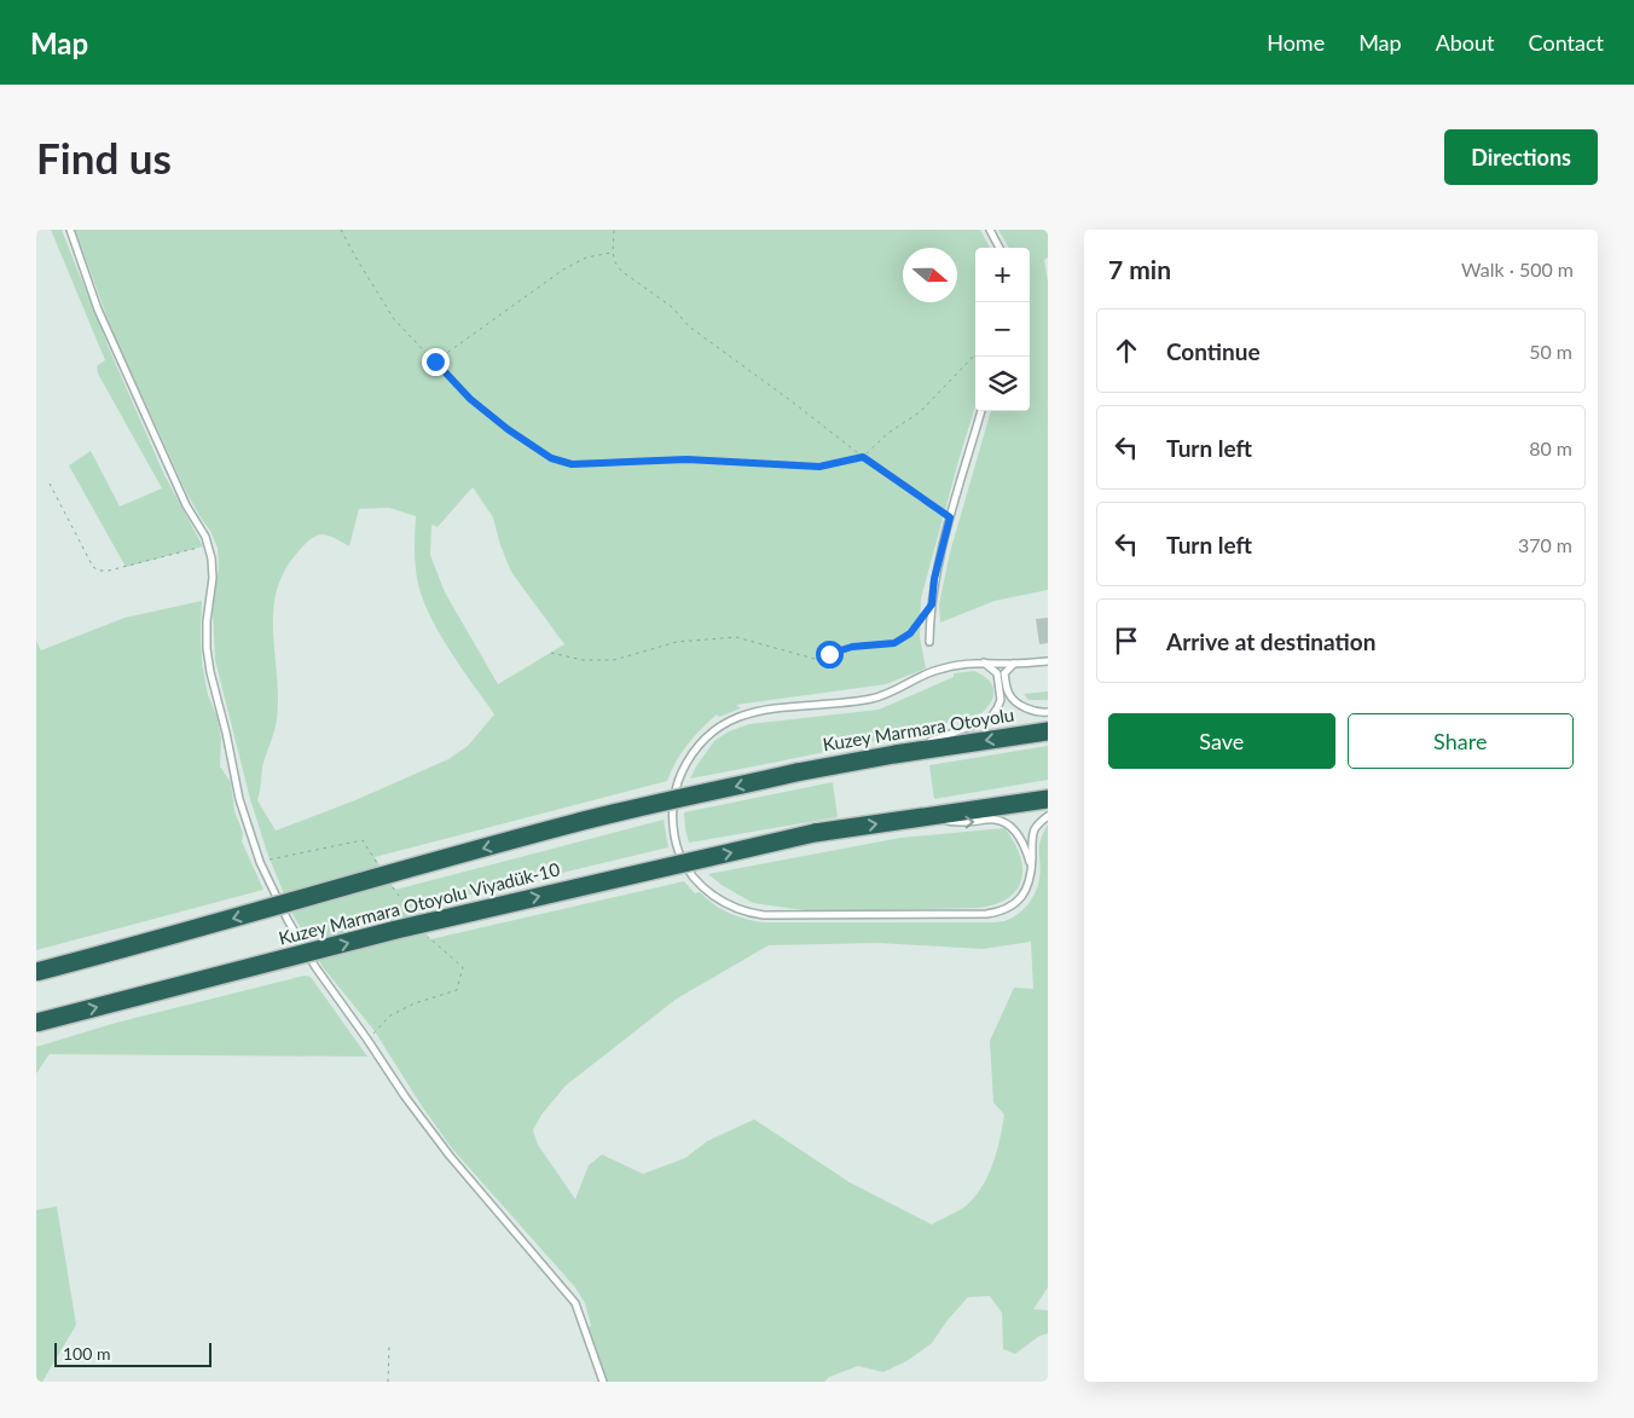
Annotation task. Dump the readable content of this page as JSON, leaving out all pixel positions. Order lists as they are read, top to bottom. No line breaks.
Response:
{"streets":{"highway":["Kuzey Marmara Otoyolu","Kuzey Marmara Otoyolu Viyadük-10"]},"crossings":[["Kuzey Marmara Otoyolu","Kuzey Marmara Otoyolu Viyadük-10"]],"scale_bar":"100 m","north":"right","page":{"header":"Map","nav":["Home","Map","About","Contact"],"buttons":["Directions",["Save","Share"]],"title":"Find us","heading":["7 min","Walk · 500 m"],"map_buttons":["+","−"],"list":[["Continue","50 m"],["Turn left","80 m"],["Turn left","370 m"],"Arrive at destination"],"scale":"100 m"}}
